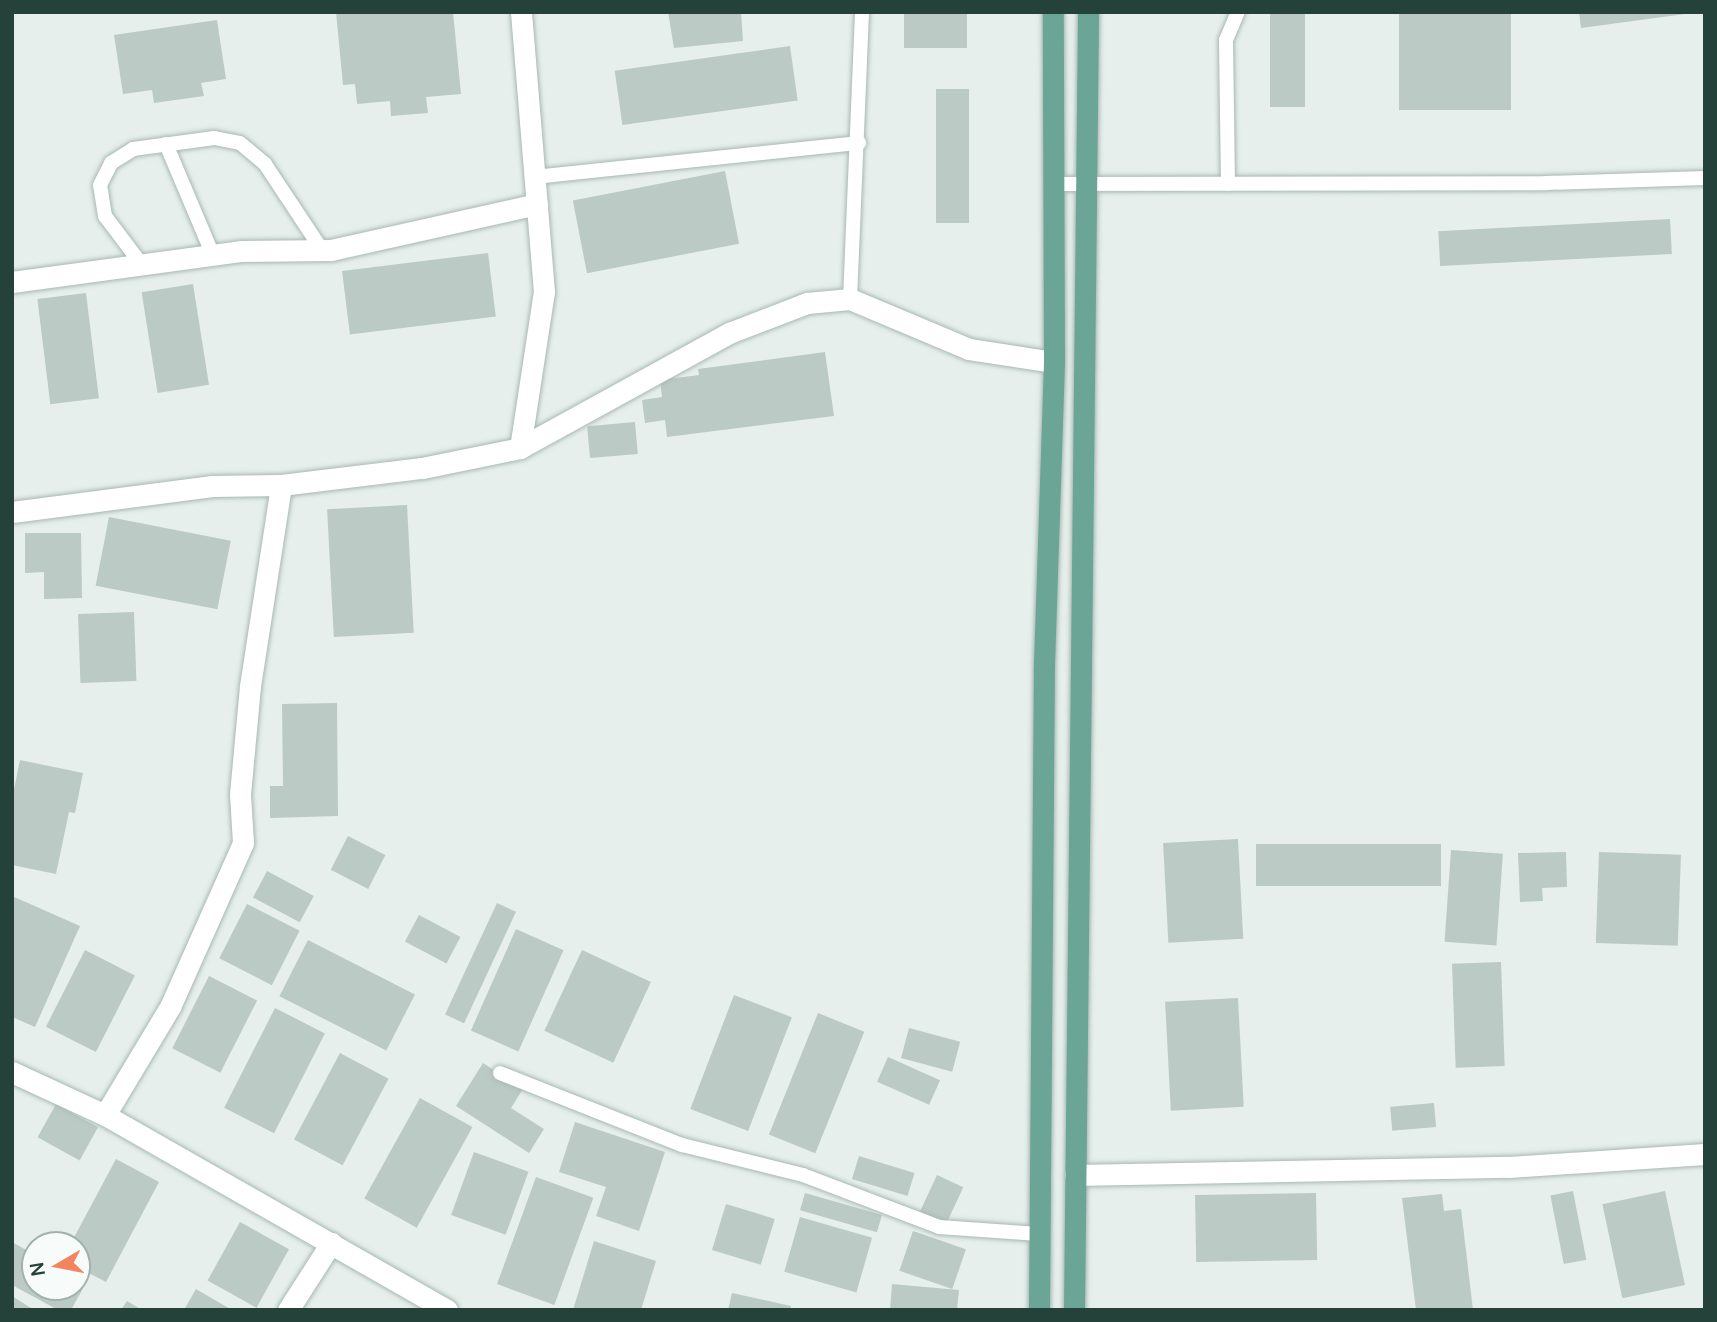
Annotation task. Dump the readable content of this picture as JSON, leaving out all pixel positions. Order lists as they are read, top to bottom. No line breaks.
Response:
{"north":"left"}
